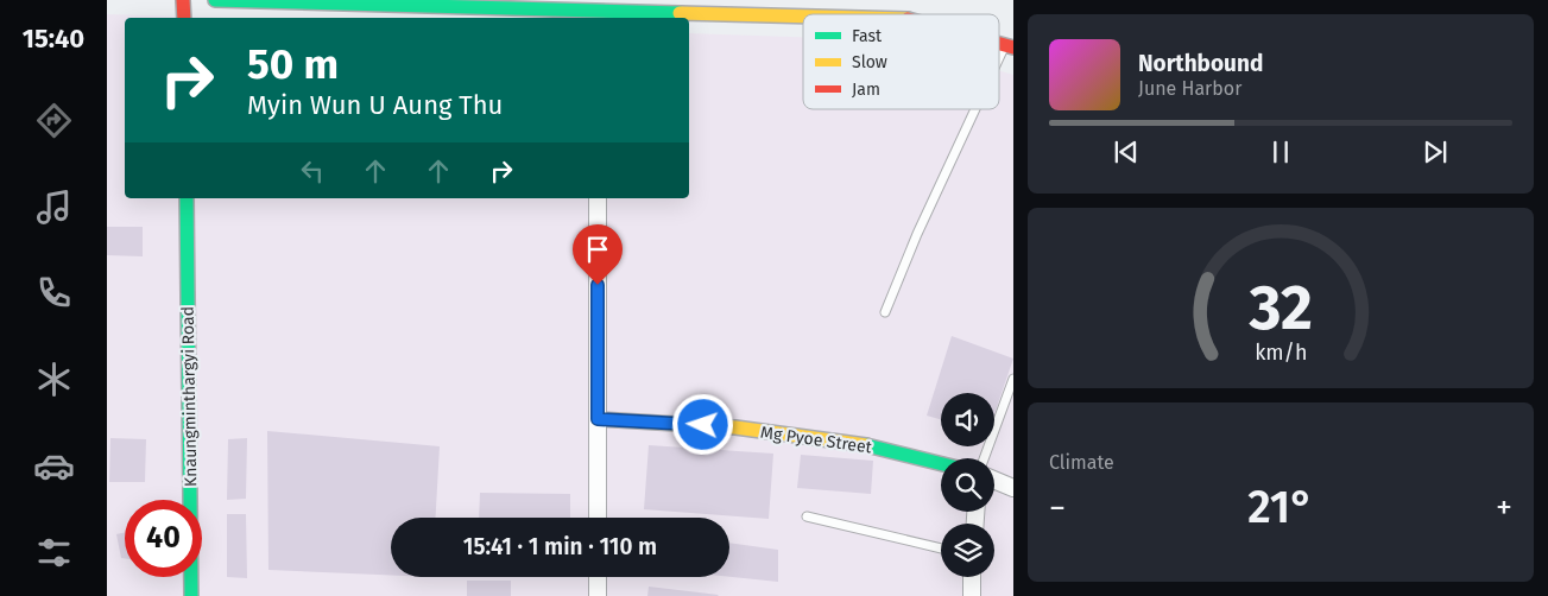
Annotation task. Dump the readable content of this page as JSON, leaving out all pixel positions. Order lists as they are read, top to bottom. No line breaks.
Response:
{"streets":{"street":["Knaungminthargyi Road","Mg Pyoe Street"]},"legend":["Fast","Slow","Jam"],"page":{"tabs":"15:40","turn":["50 m","Myin Wun U Aung Thu"],"song":["Northbound","June Harbor"],"tile":"Climate","heat":["−","21°","+"],"limit":"40","trip":"15:41 · 1 min · 110 m","gauge":["32","km/h"]}}
